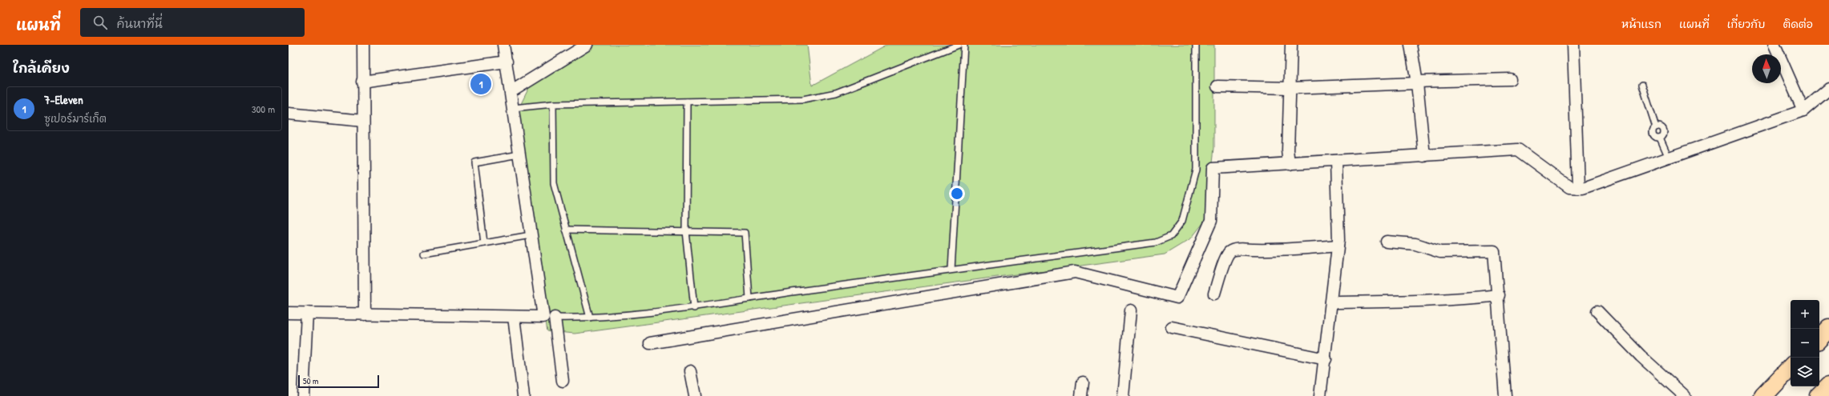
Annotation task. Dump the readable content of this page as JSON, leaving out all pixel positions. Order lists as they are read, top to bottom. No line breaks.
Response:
{"scale_bar":"50 m","north":"top","page":{"header":"แผนที่","search":"ค้นหาที่นี่","nav":["หน้าแรก","แผนที่","เกี่ยวกับ","ติดต่อ"],"heading":"ใกล้เคียง","pins":"1","list":[{"mark":"1","name":"7-Eleven","note":"ซูเปอร์มาร์เก็ต","value":"300 m"}],"map_buttons":["+","−"],"scale":"50 m"}}
